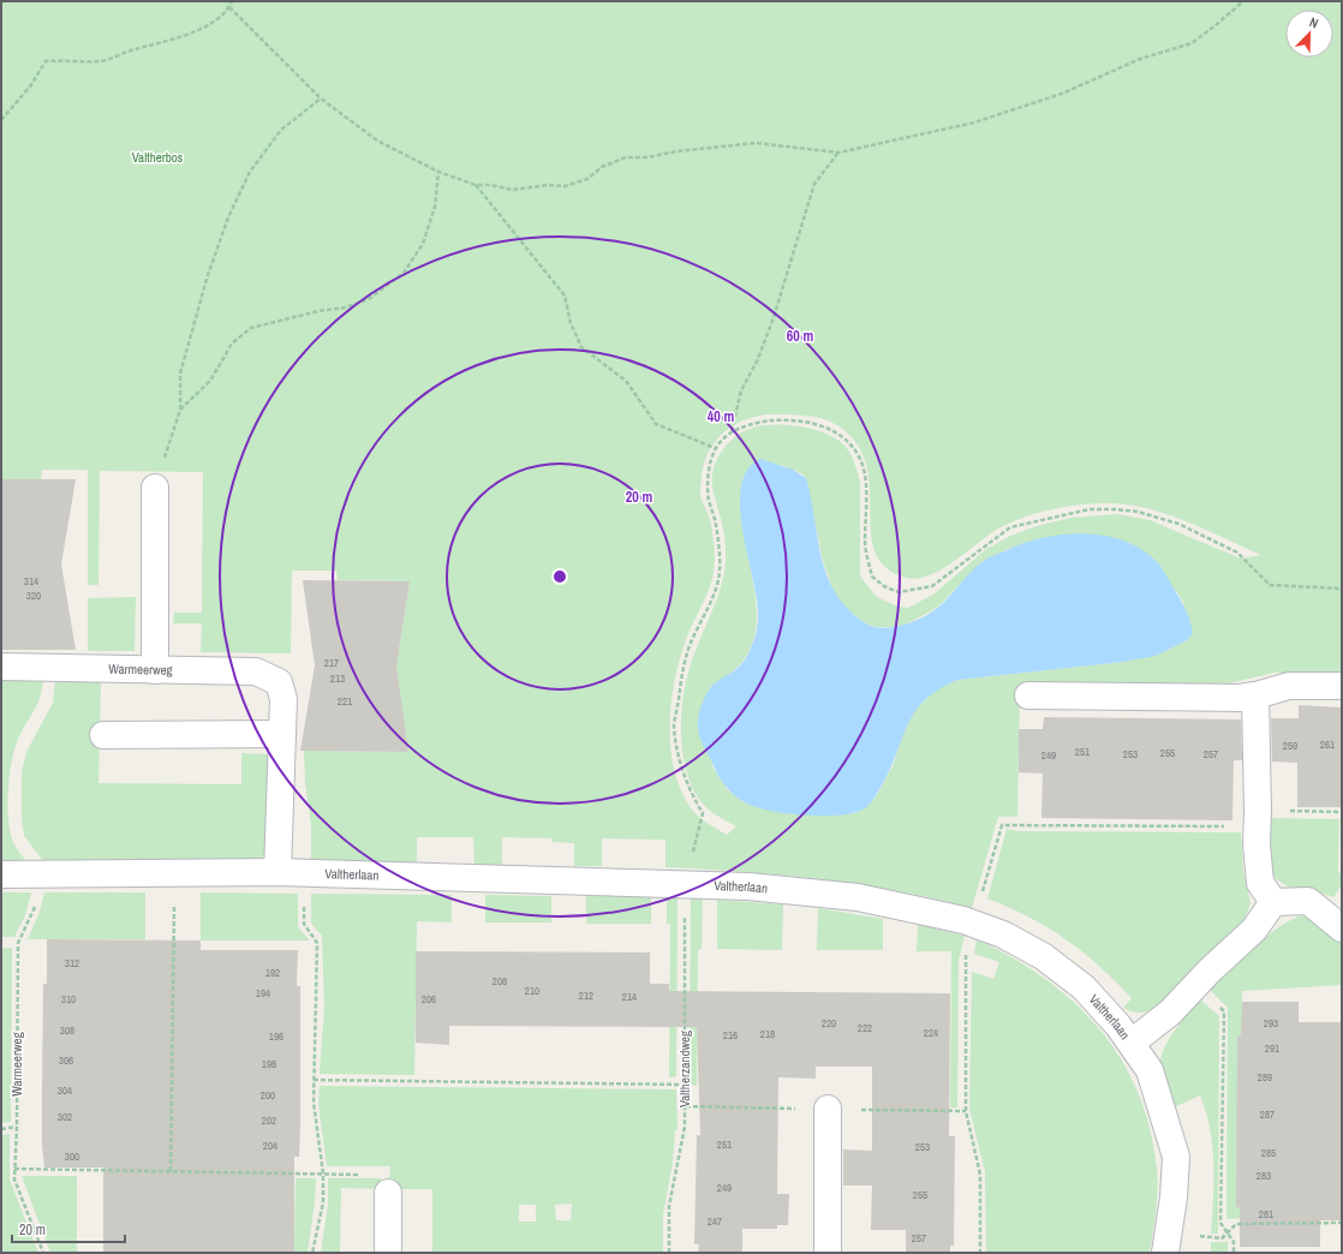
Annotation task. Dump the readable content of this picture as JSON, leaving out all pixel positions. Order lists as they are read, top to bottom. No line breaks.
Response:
{"streets":{"street":["Warmeerweg","Valtherlaan"],"path":["Valtherzandweg"]},"crossings":[["Warmeerweg","Valtherlaan"],["Valtherlaan","Valtherzandweg"]],"parks":["Valtherbos"],"house_numbers":["314","320","217","213","221","261","259","251","255","253","257","249","312","192","208","210","194","212","214","310","206","220","293","222","308","224","218","216","196","291","306","198","289","304","200","287","302","202","251","204","253","285","300","283","249","255","281","247","257"],"scale_bar":"20 m","north":"top right","rings":["60 m","40 m","20 m"]}
